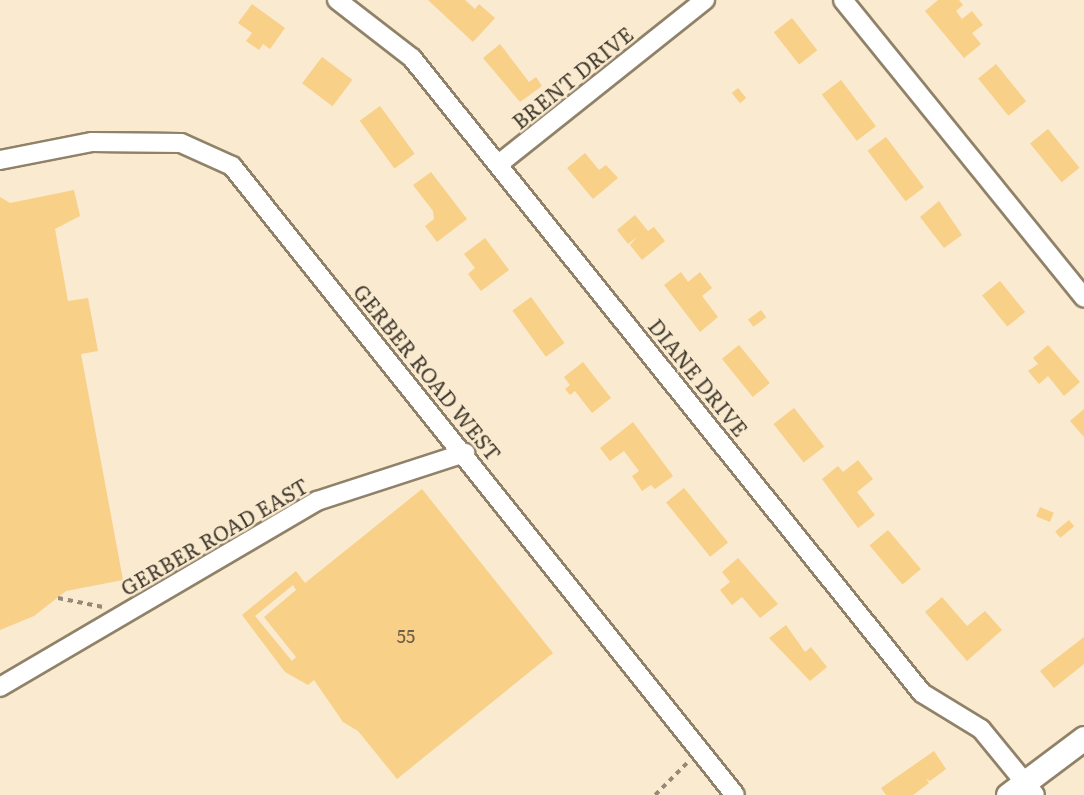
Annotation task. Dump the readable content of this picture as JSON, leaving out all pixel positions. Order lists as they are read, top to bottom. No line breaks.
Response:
{"streets":{"street":["BRENT DRIVE","GERBER ROAD WEST","DIANE DRIVE","GERBER ROAD EAST"]},"crossings":[["BRENT DRIVE","DIANE DRIVE"],["GERBER ROAD WEST","GERBER ROAD EAST"]],"house_numbers":["55"]}
